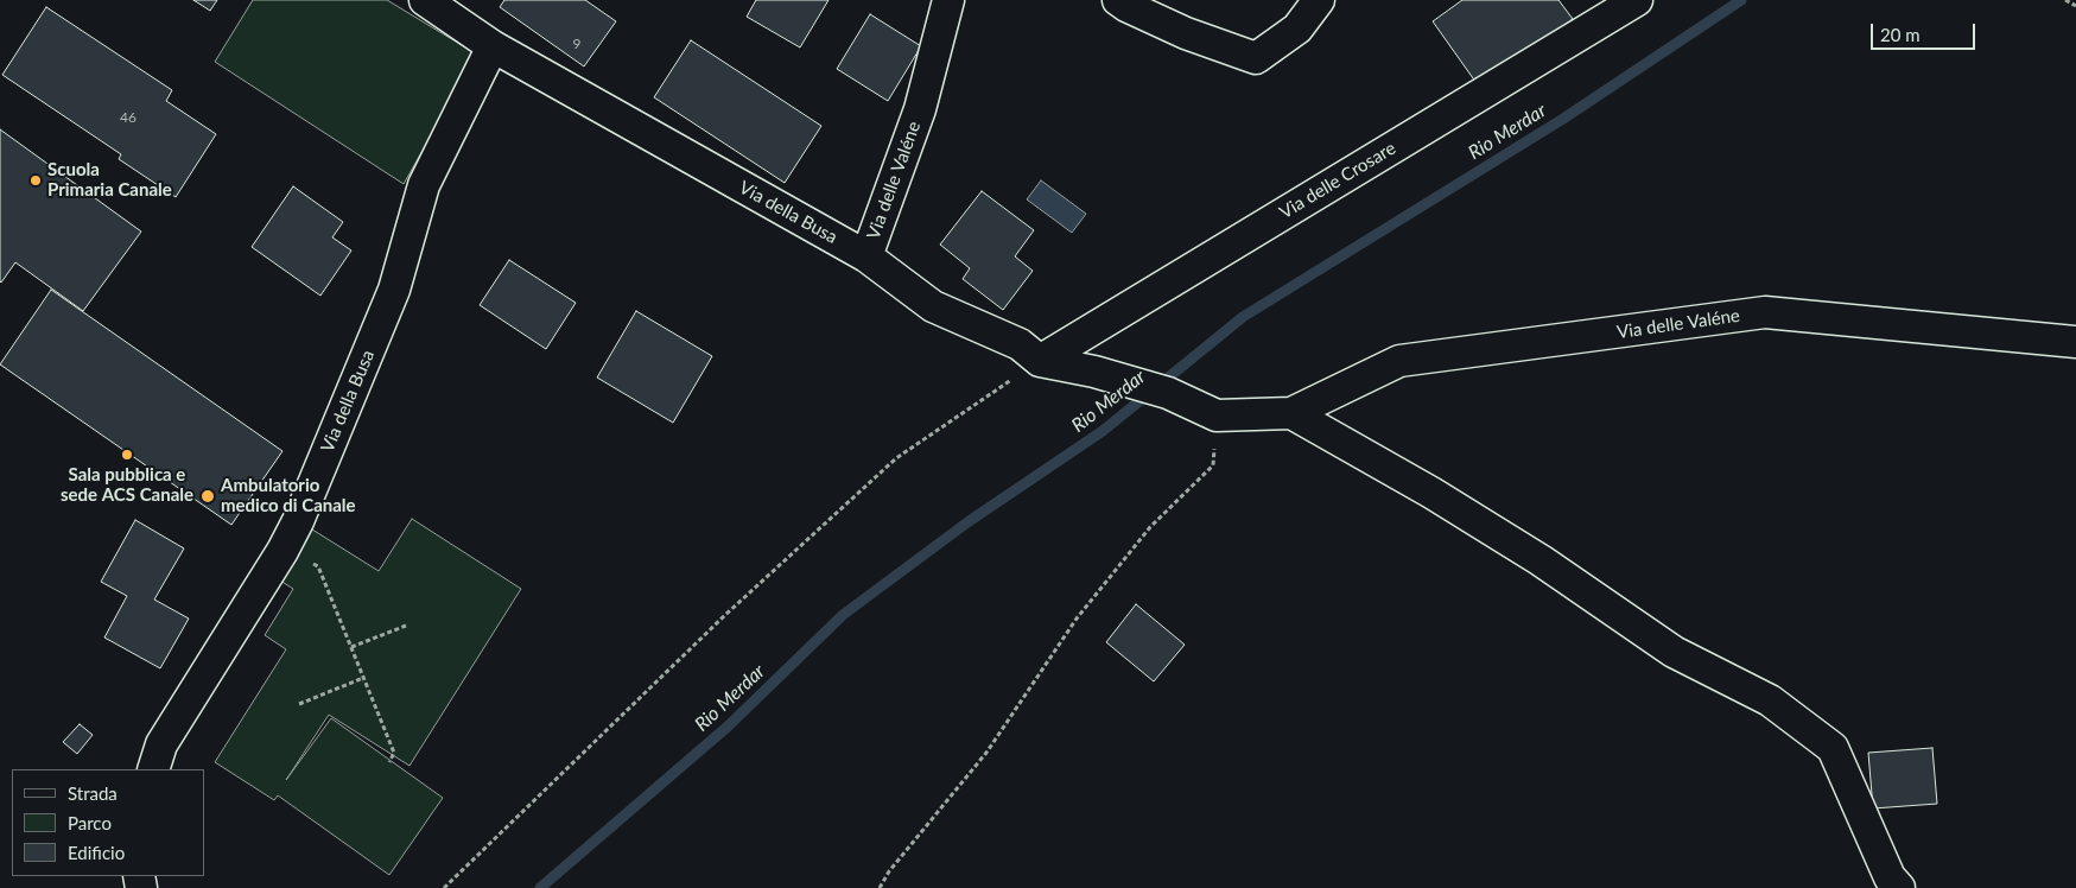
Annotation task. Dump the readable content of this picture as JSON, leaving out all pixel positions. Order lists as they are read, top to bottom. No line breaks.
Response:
{"streets":{"street":["Via delle Valéne","Via delle Crosare","Via della Busa"]},"crossings":[["Via delle Valéne","Via delle Crosare"],["Via delle Valéne","Via della Busa"]],"water":["Rio Merdar"],"places":["Scuola Primaria Canale","Sala pubblica e sede ACS Canale","Ambulatorio medico di Canale"],"house_numbers":["9","46"],"legend":["Strada","Parco","Edificio"],"scale_bar":"20 m"}
